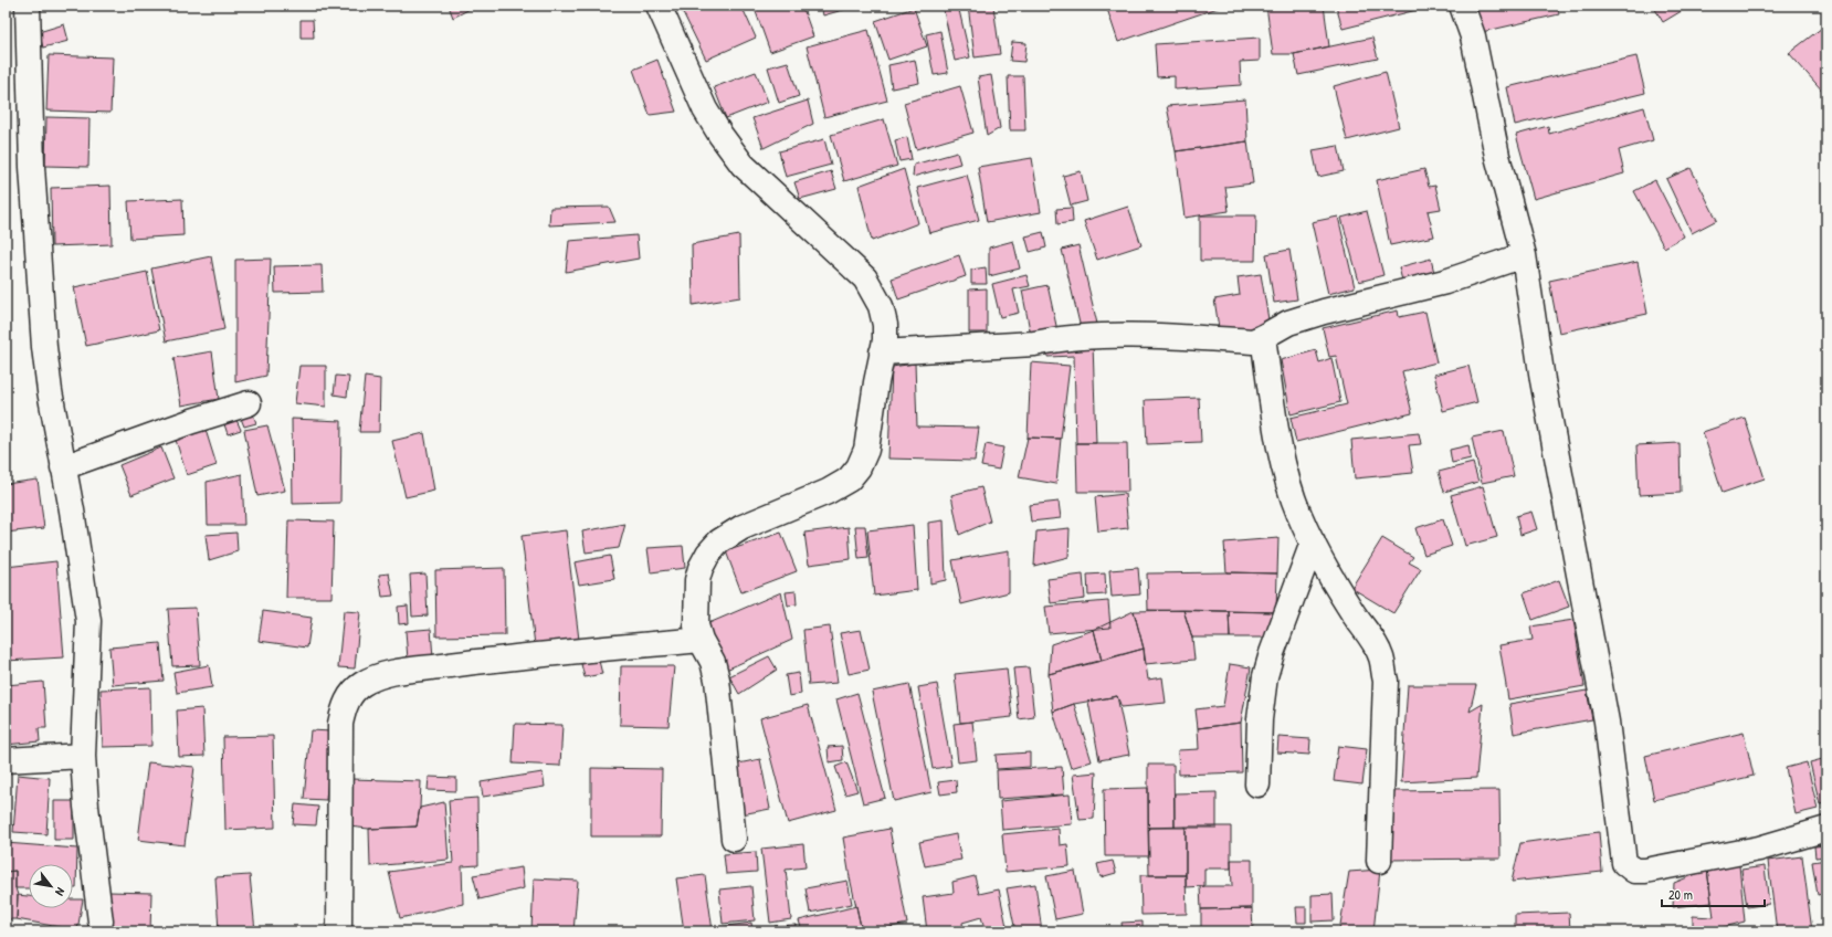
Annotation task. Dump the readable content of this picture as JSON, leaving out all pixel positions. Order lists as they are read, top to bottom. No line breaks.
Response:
{"scale_bar":"20 m","north":"bottom right"}
